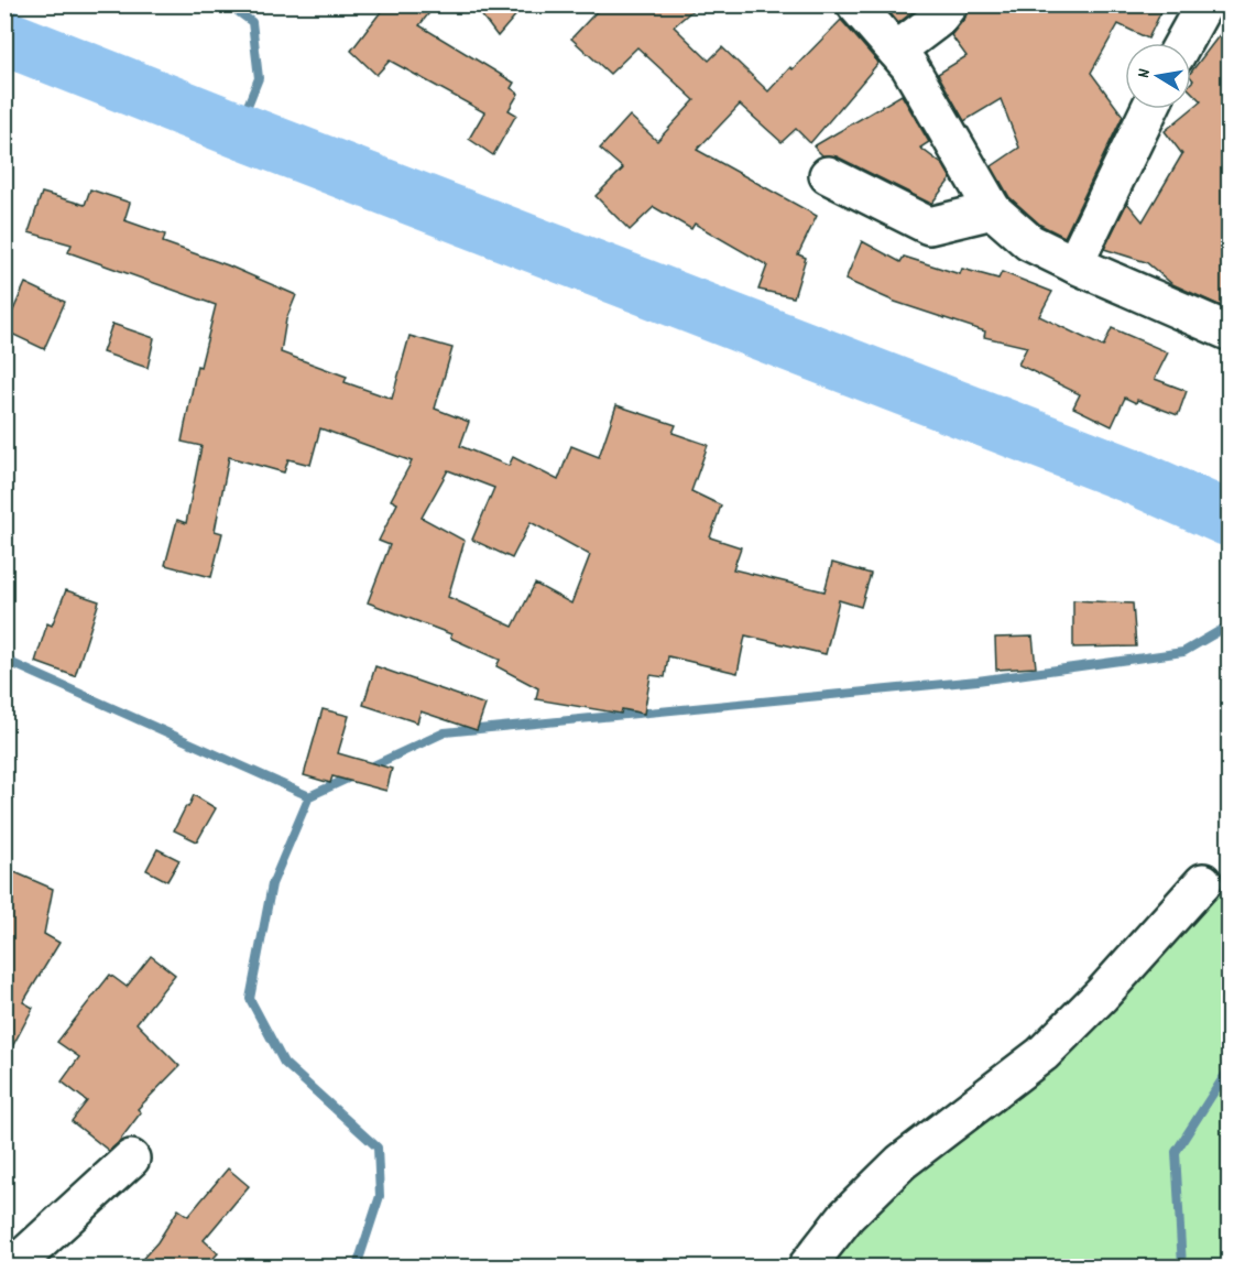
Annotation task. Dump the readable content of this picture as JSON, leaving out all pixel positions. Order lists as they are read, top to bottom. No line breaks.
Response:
{"north":"left"}
